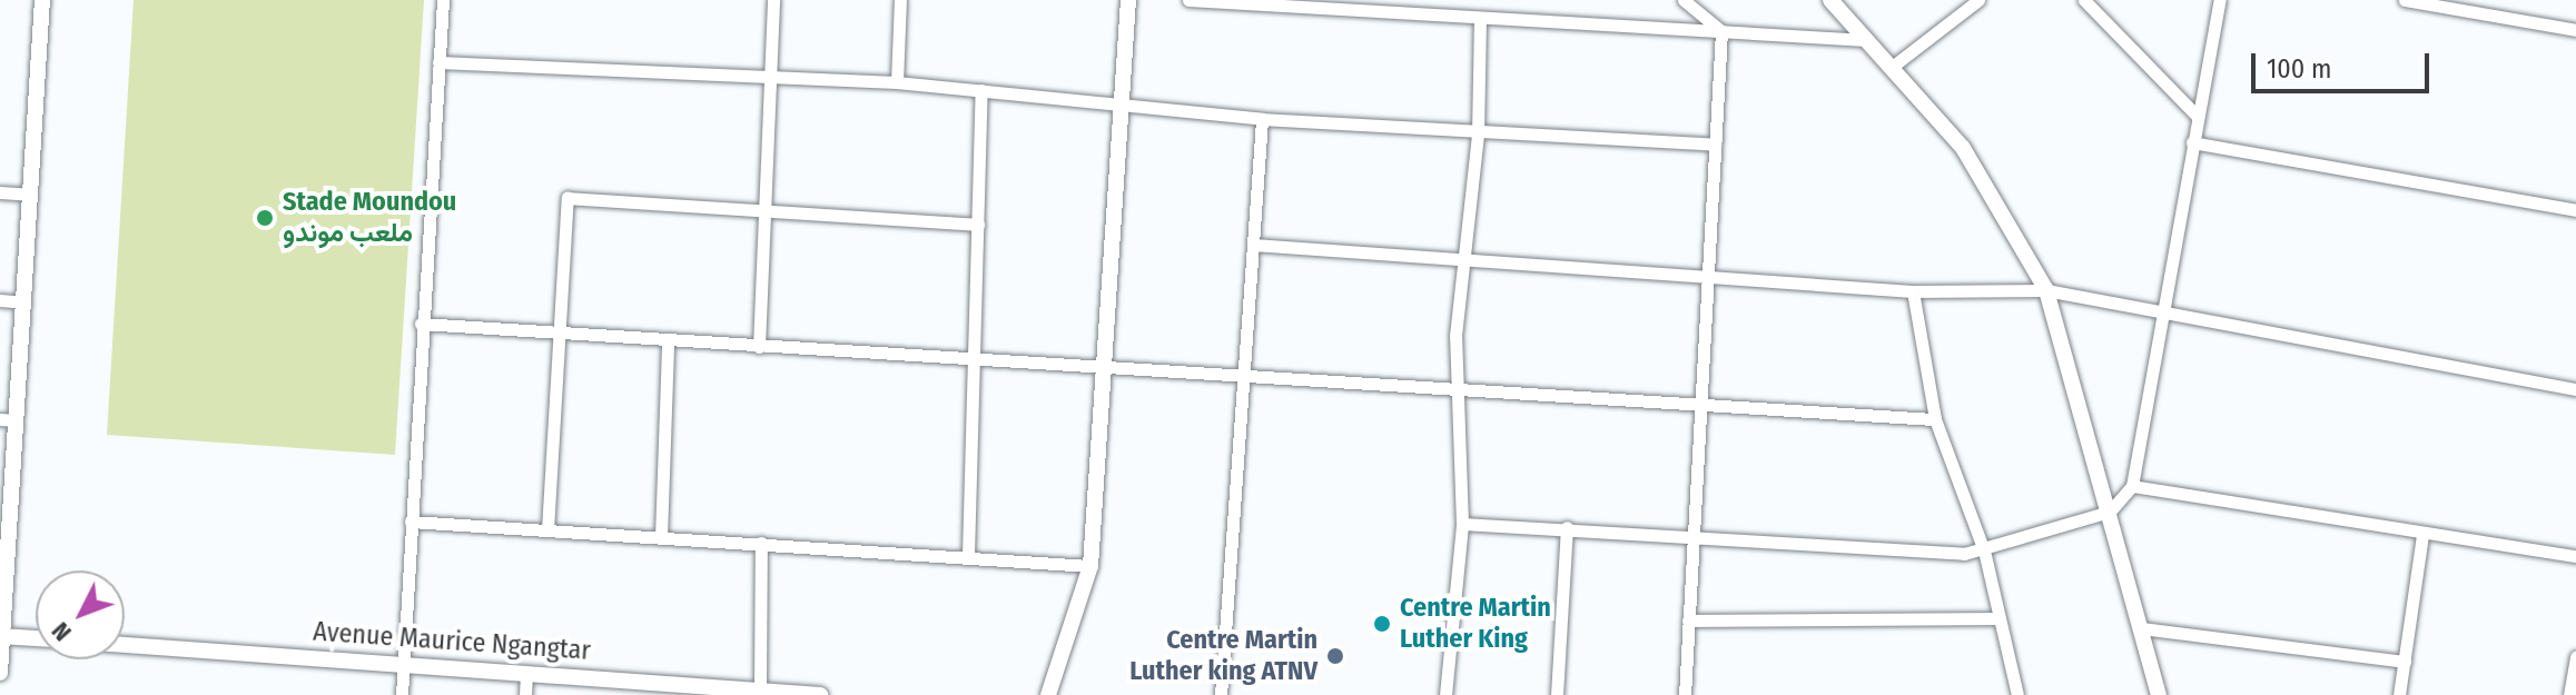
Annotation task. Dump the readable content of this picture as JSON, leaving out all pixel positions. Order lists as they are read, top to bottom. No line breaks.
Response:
{"streets":{"street":["Avenue Maurice Ngangtar"]},"places":["Stade Moundou ملعب موندو","Centre Martin Luther King","Centre Martin Luther king ATNV"],"scale_bar":"100 m","north":"bottom left"}
